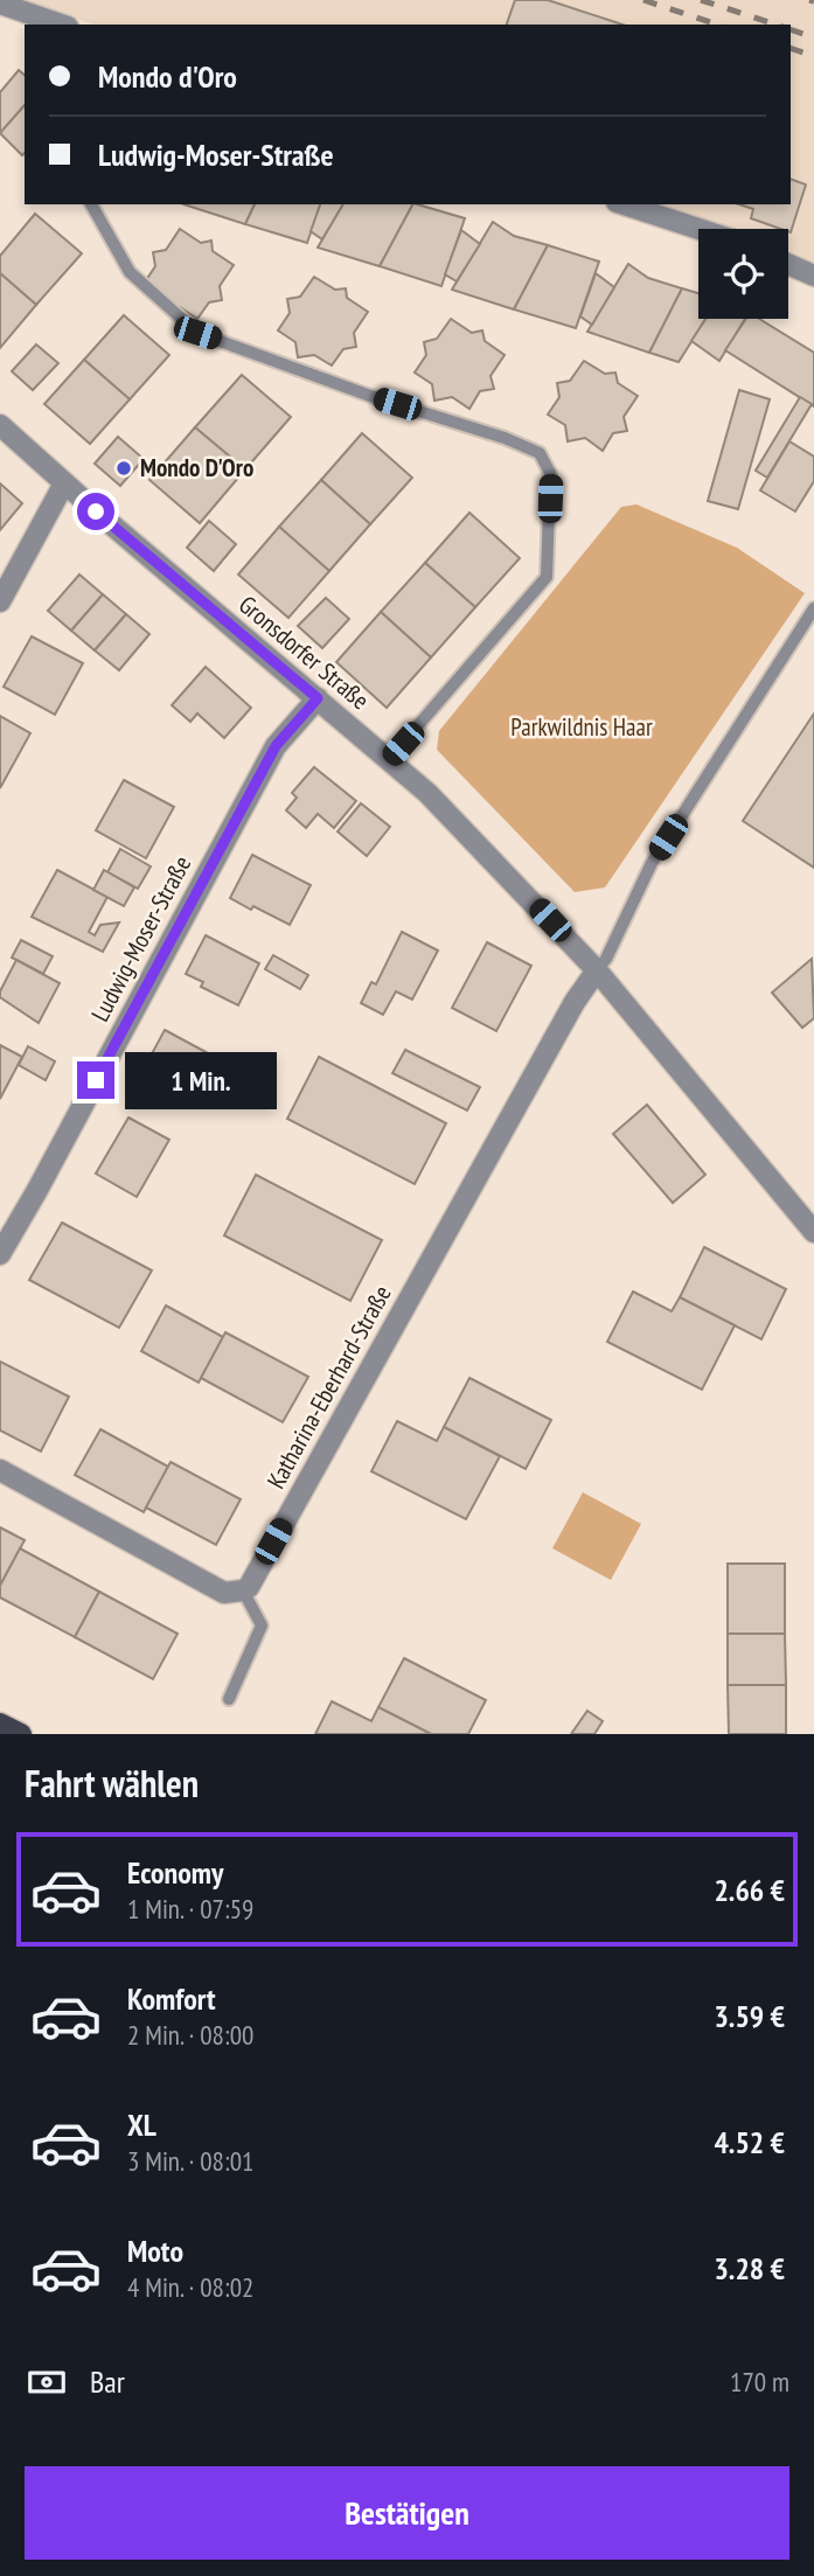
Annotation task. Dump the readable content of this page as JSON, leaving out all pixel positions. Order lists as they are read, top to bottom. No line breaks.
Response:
{"streets":{"street":["Gronsdorfer Straße","Ludwig-Moser-Straße","Katharina-Eberhard-Straße"]},"crossings":[["Gronsdorfer Straße","Ludwig-Moser-Straße"],["Gronsdorfer Straße","Katharina-Eberhard-Straße"]],"parks":["Parkwildnis Haar"],"places":["Mondo D'Oro"],"page":{"banner":["Mondo d'Oro","Ludwig-Moser-Straße"],"bubble":"1 Min.","heading":"Fahrt wählen","list":[{"name":"Economy","note":"1 Min. · 07:59","value":"2.66 €"},{"name":"Komfort","note":"2 Min. · 08:00","value":"3.59 €"},{"name":"XL","note":"3 Min. · 08:01","value":"4.52 €"},{"name":"Moto","note":"4 Min. · 08:02","value":"3.28 €"}],"pay":["Bar","170 m"],"buttons":"Bestätigen"}}
